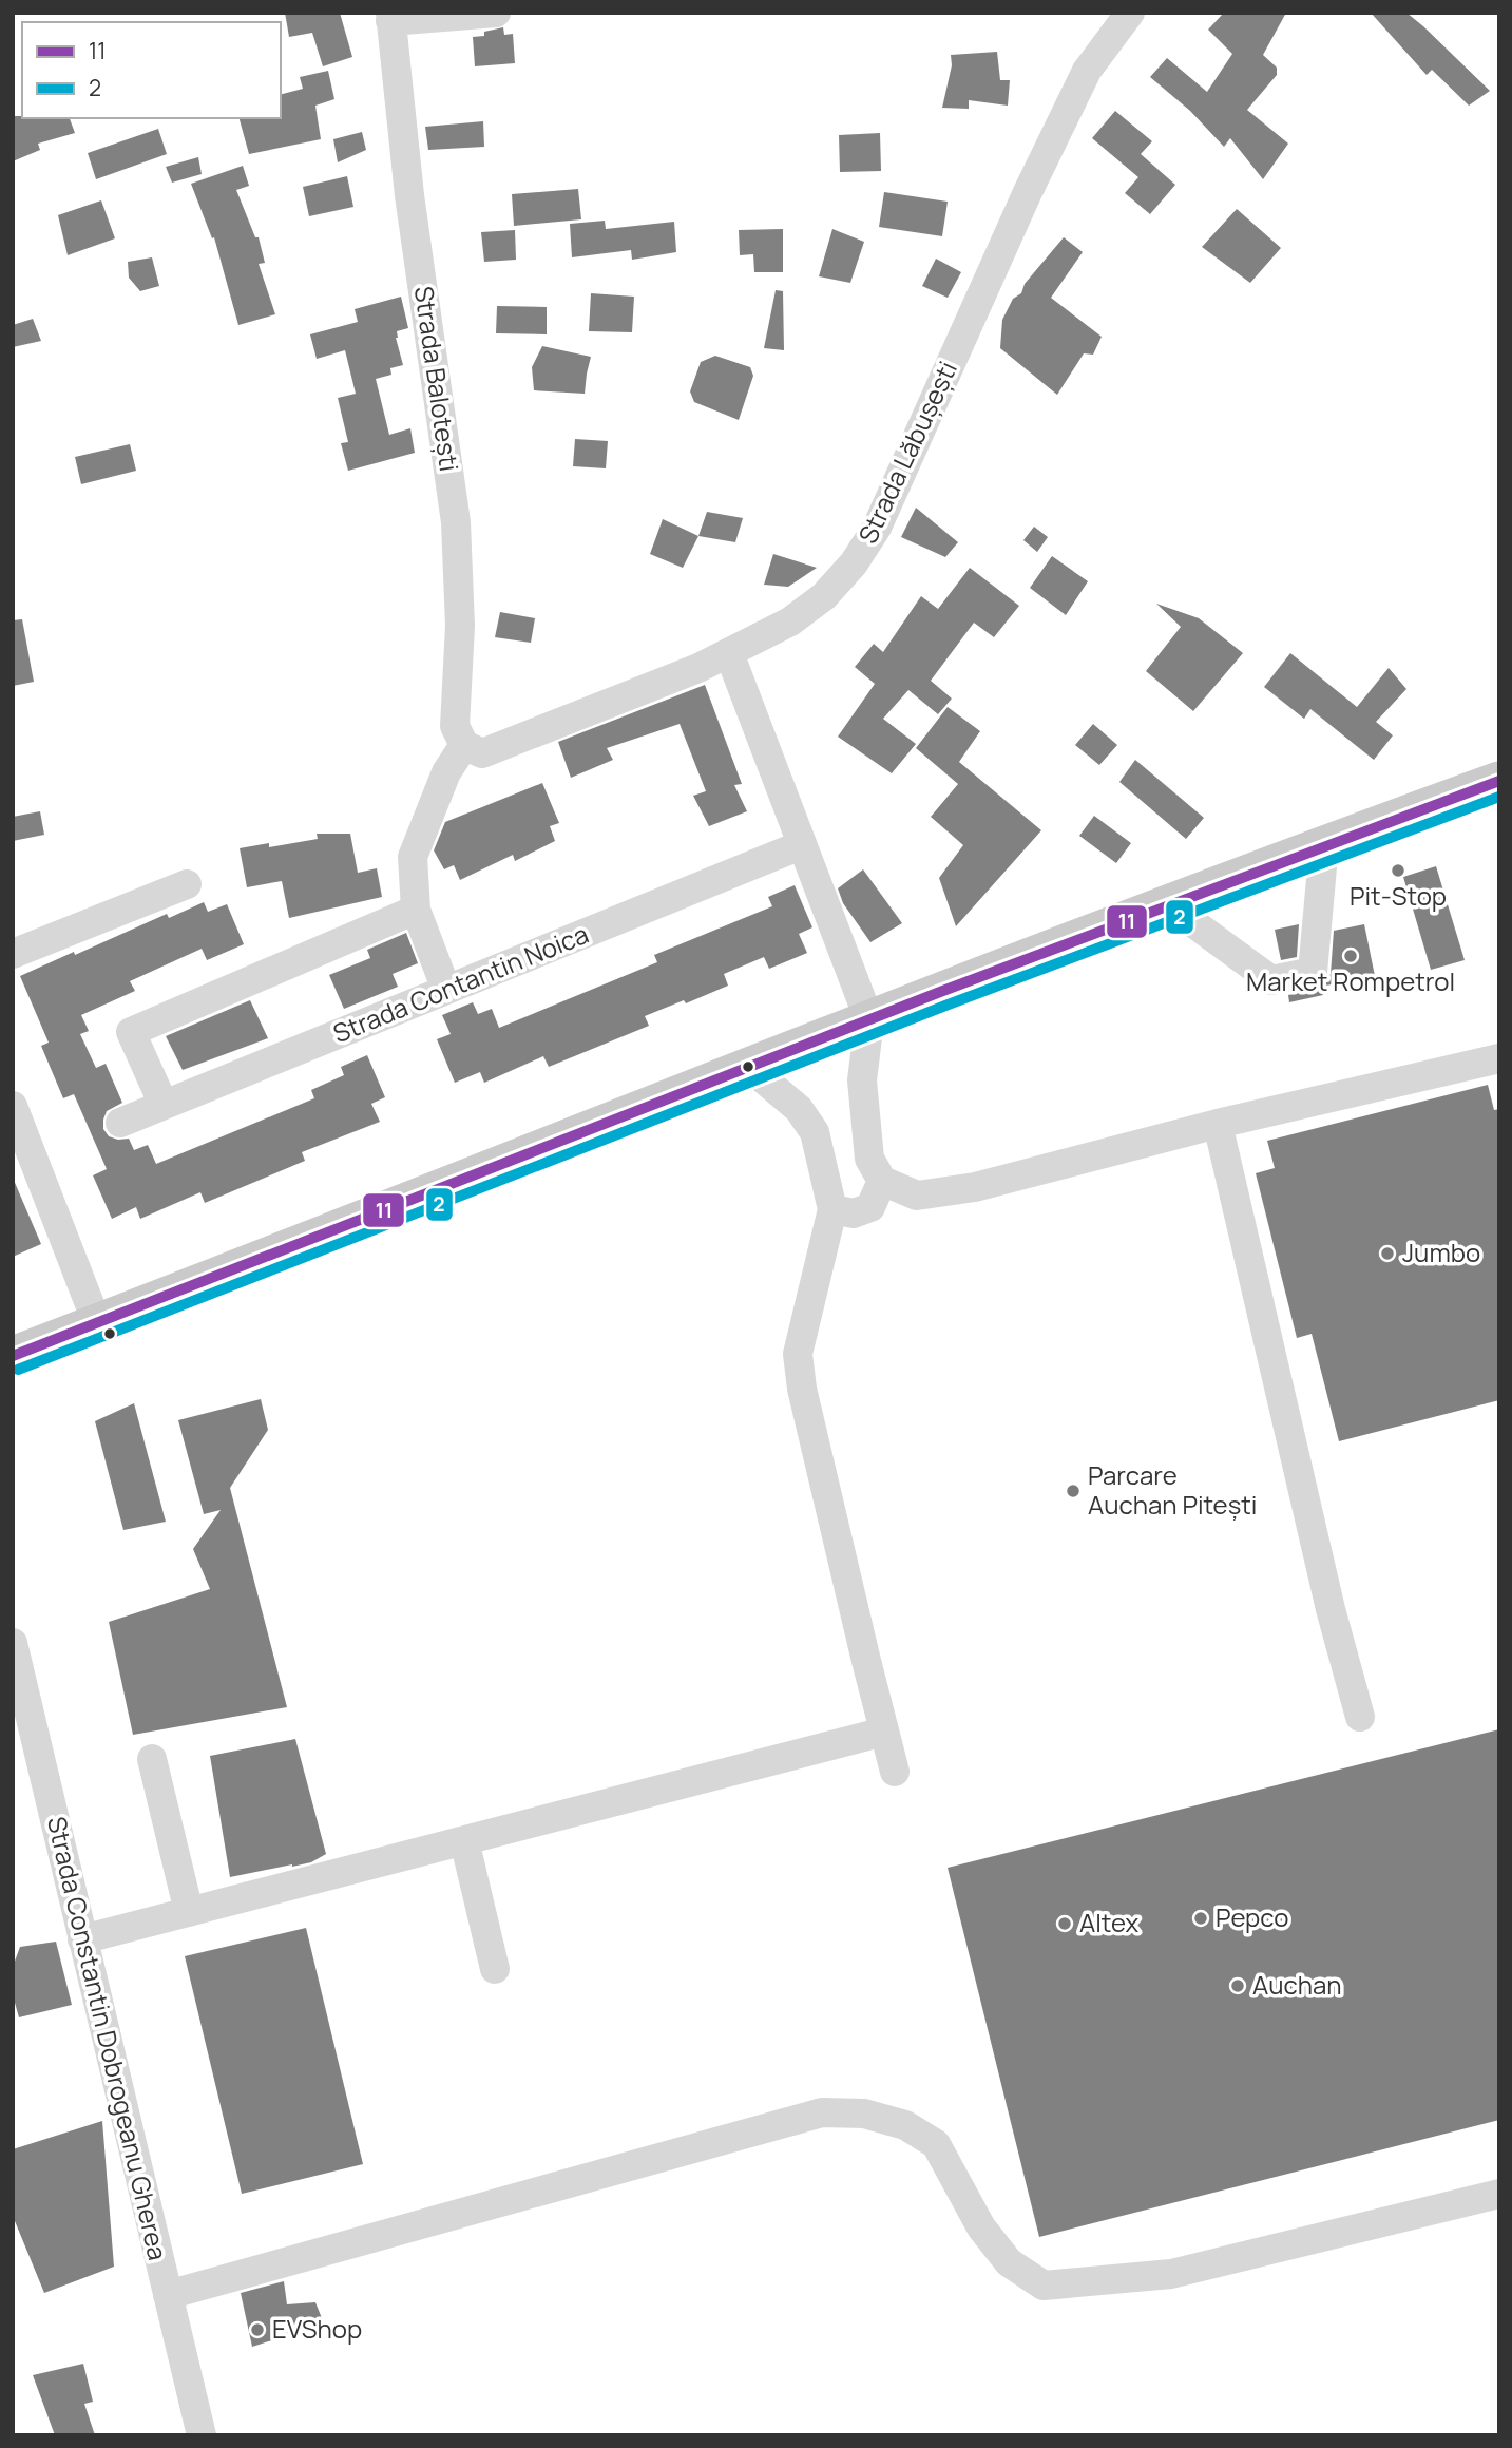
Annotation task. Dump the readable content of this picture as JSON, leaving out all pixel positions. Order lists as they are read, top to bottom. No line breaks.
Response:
{"streets":{"street":["Strada Balotești","Strada Lăbușești","Strada Contantin Noica","Strada Constantin Dobrogeanu Gherea"]},"places":["Pit-Stop","Market Rompetrol","Jumbo","Parcare Auchan Pitești","Pepco","Altex","Auchan","EVShop"],"lines":["transit line 11","transit line 2"],"legend":["11","2"]}
